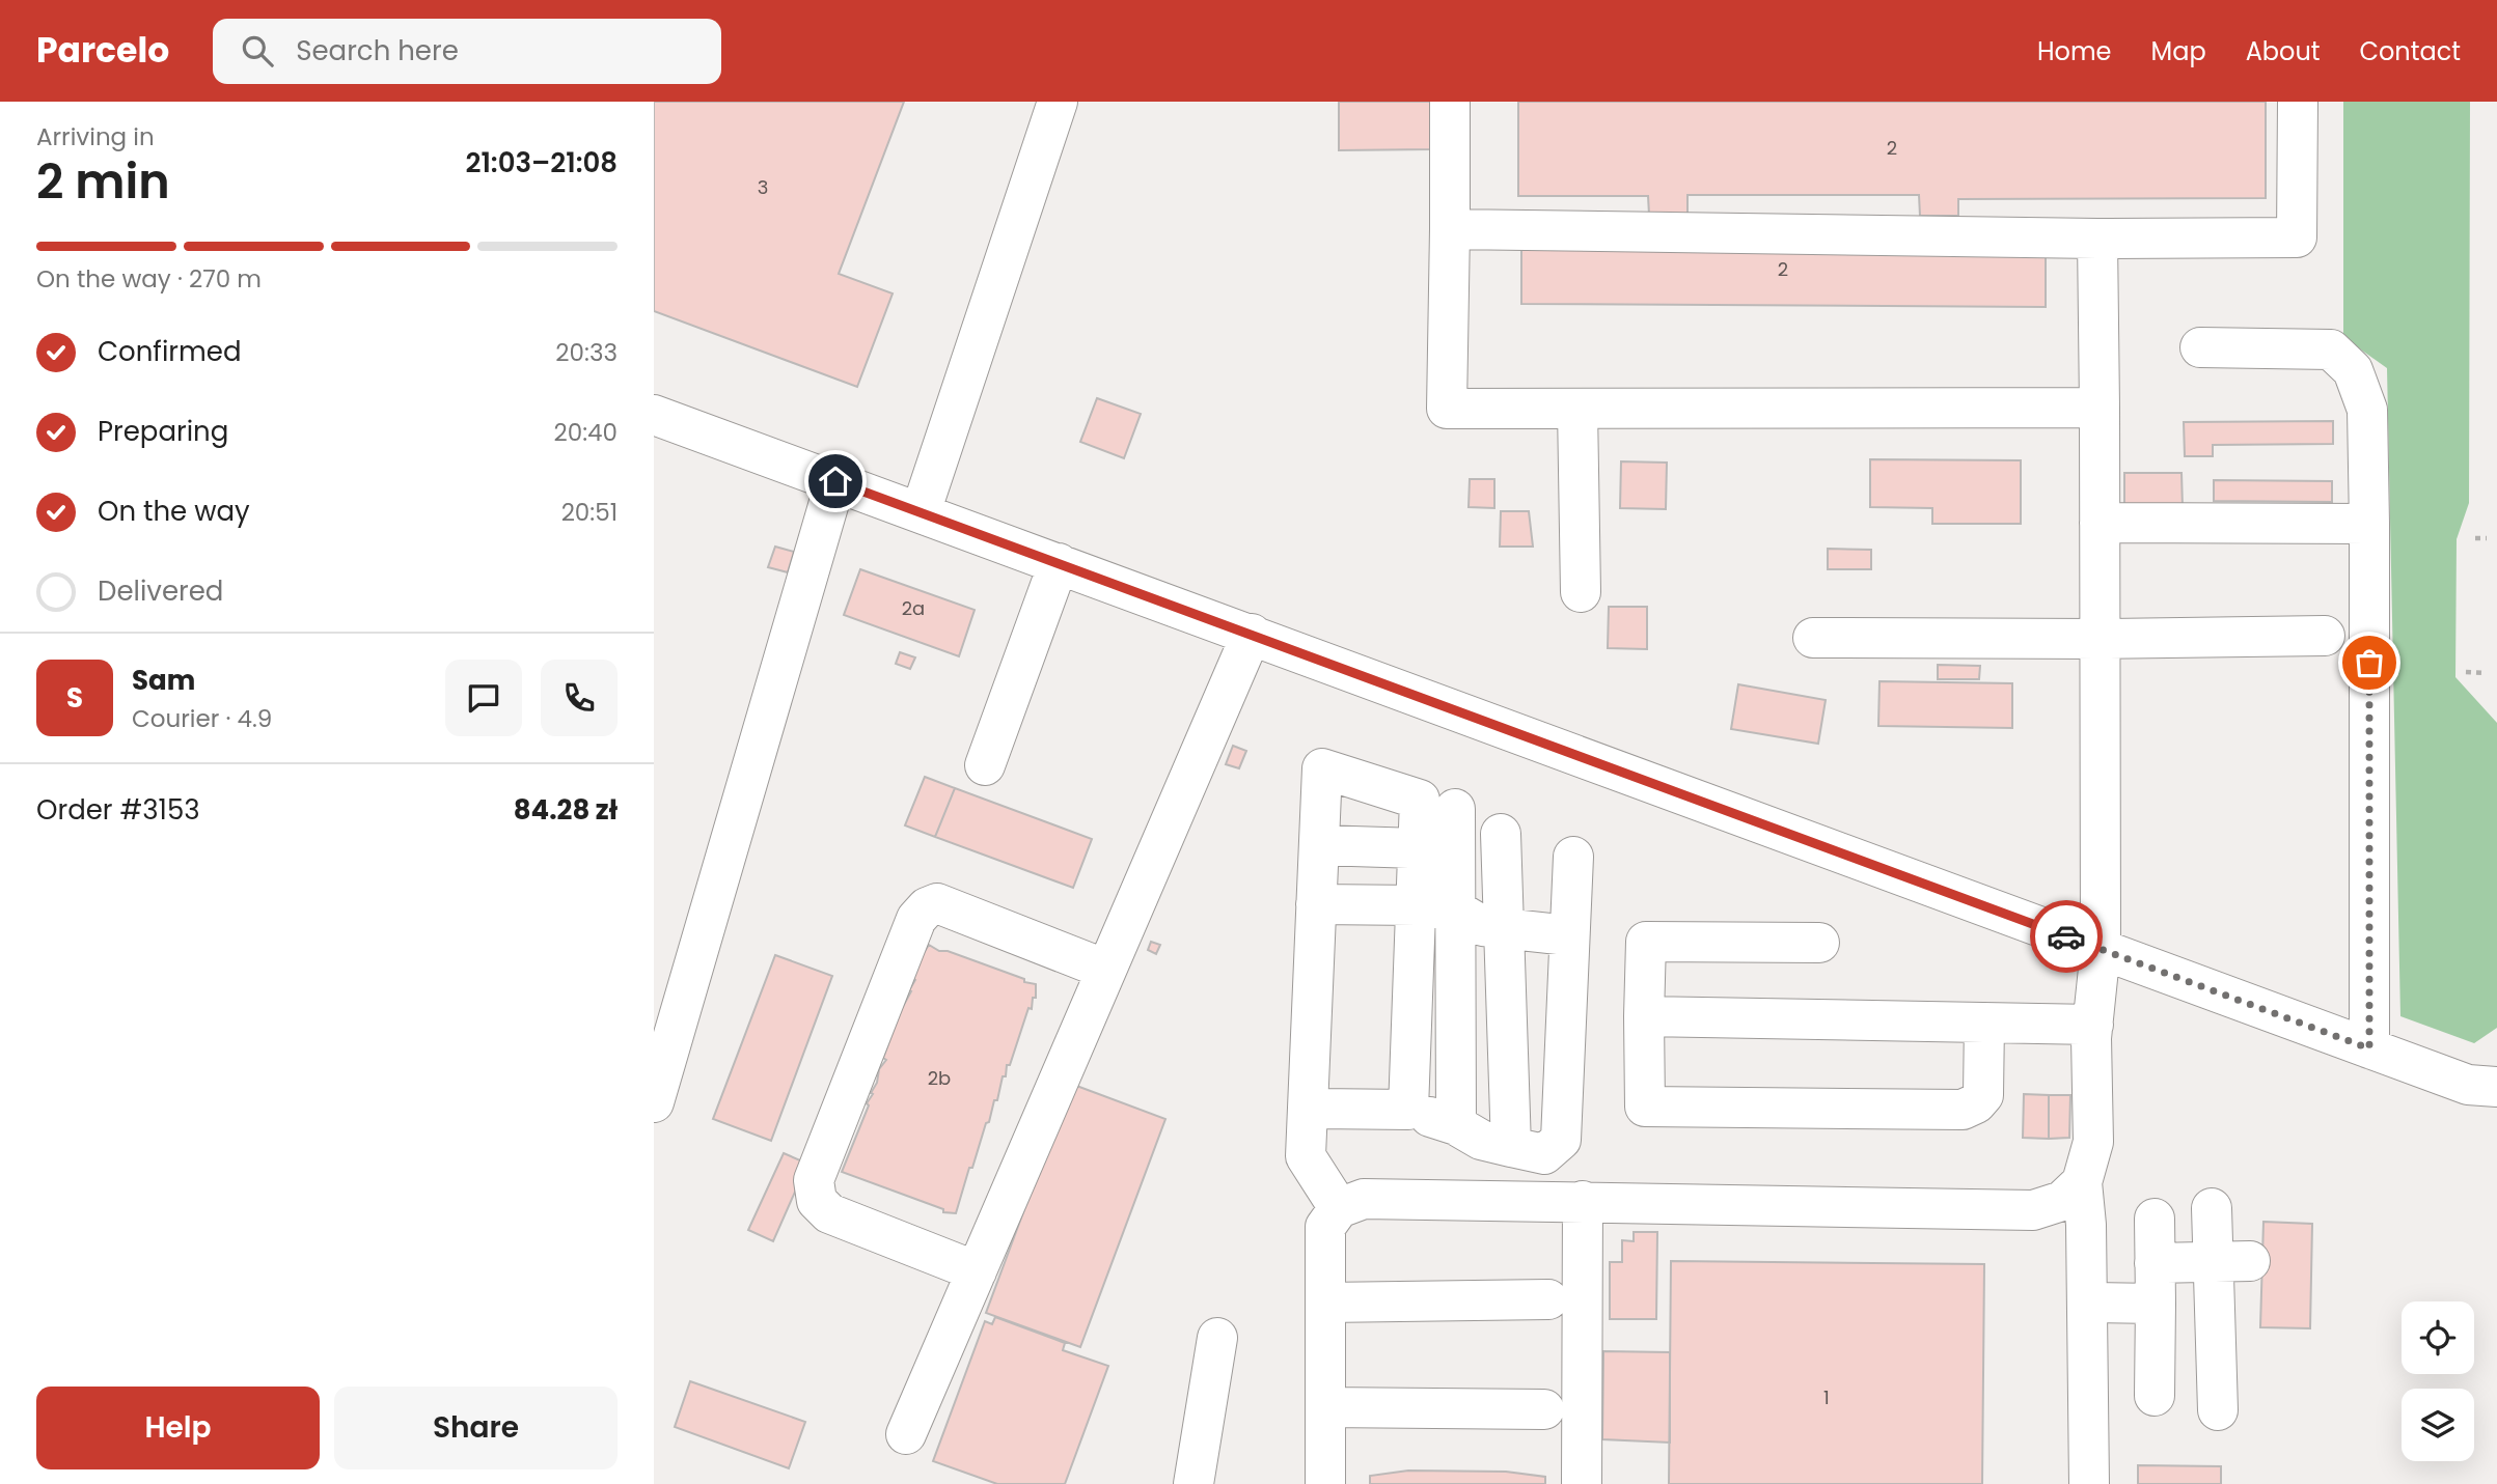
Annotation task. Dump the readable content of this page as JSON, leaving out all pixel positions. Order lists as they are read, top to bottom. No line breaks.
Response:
{"house_numbers":["2","3","2","2a","2b","1"],"page":{"header":"Parcelo","search":"Search here","nav":["Home","Map","About","Contact"],"heading":["2 min","Arriving in","21:03–21:08"],"panel":["Sam","Courier · 4.9","Order #3153","84.28 zł"],"bar":"On the way · 270 m","list":[["Confirmed","20:33"],["Preparing","20:40"],["On the way","20:51"],"Delivered"],"round":"S","buttons":["Help","Share"]}}
